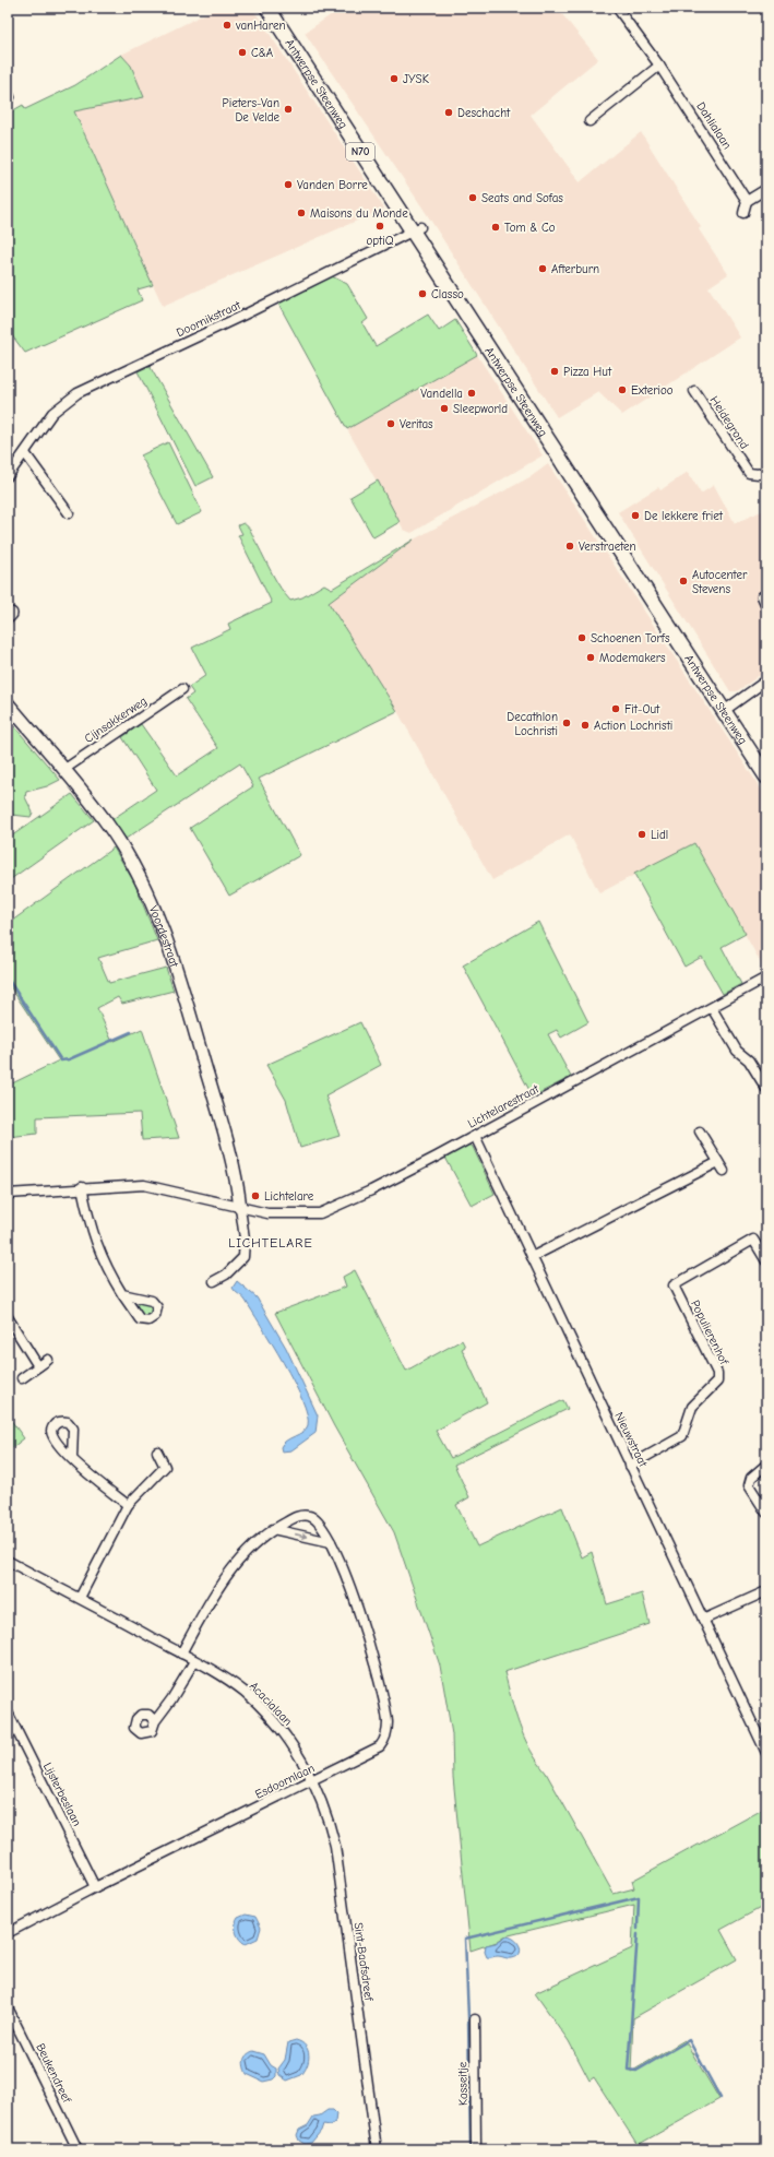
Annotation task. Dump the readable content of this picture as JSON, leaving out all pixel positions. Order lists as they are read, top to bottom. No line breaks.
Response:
{"streets":{"main road":["Antwerpse Steenweg","N70"],"street":["Dahlialaan","Doornikstraat","Heidegrond","Cijnsakkerweg","Voordestraat","Lichtelarestraat","Populierenhof","Nieuwstraat","Acacialaan","Esdoornlaan","Lijsterbeslaan","Sint-Baafsdreef","Beukendreef","Kasseitje"]},"crossings":[["Antwerpse Steenweg","Doornikstraat"],["Cijnsakkerweg","Voordestraat"],["Voordestraat","Lichtelarestraat"],["Lichtelarestraat","Nieuwstraat"],["Populierenhof","Nieuwstraat"],["Acacialaan","Esdoornlaan"],["Acacialaan","Sint-Baafsdreef"],["Esdoornlaan","Lijsterbeslaan"],["Esdoornlaan","Sint-Baafsdreef"]],"districts":["LICHTELARE"],"places":["vanHaren","C&A","JYSK","Pieters-Van De Velde","Deschacht","Vanden Borre","Seats and Sofas","Maisons du Monde","optiQ","Tom & Co","Afterburn","Classo","Pizza Hut","Exterioo","Vandella","Sleepworld","Veritas","De lekkere friet","Verstraeten","Autocenter Stevens","Schoenen Torfs","Modemakers","Fit-Out","Decathlon Lochristi","Action Lochristi","Lidl","Lichtelare"]}
